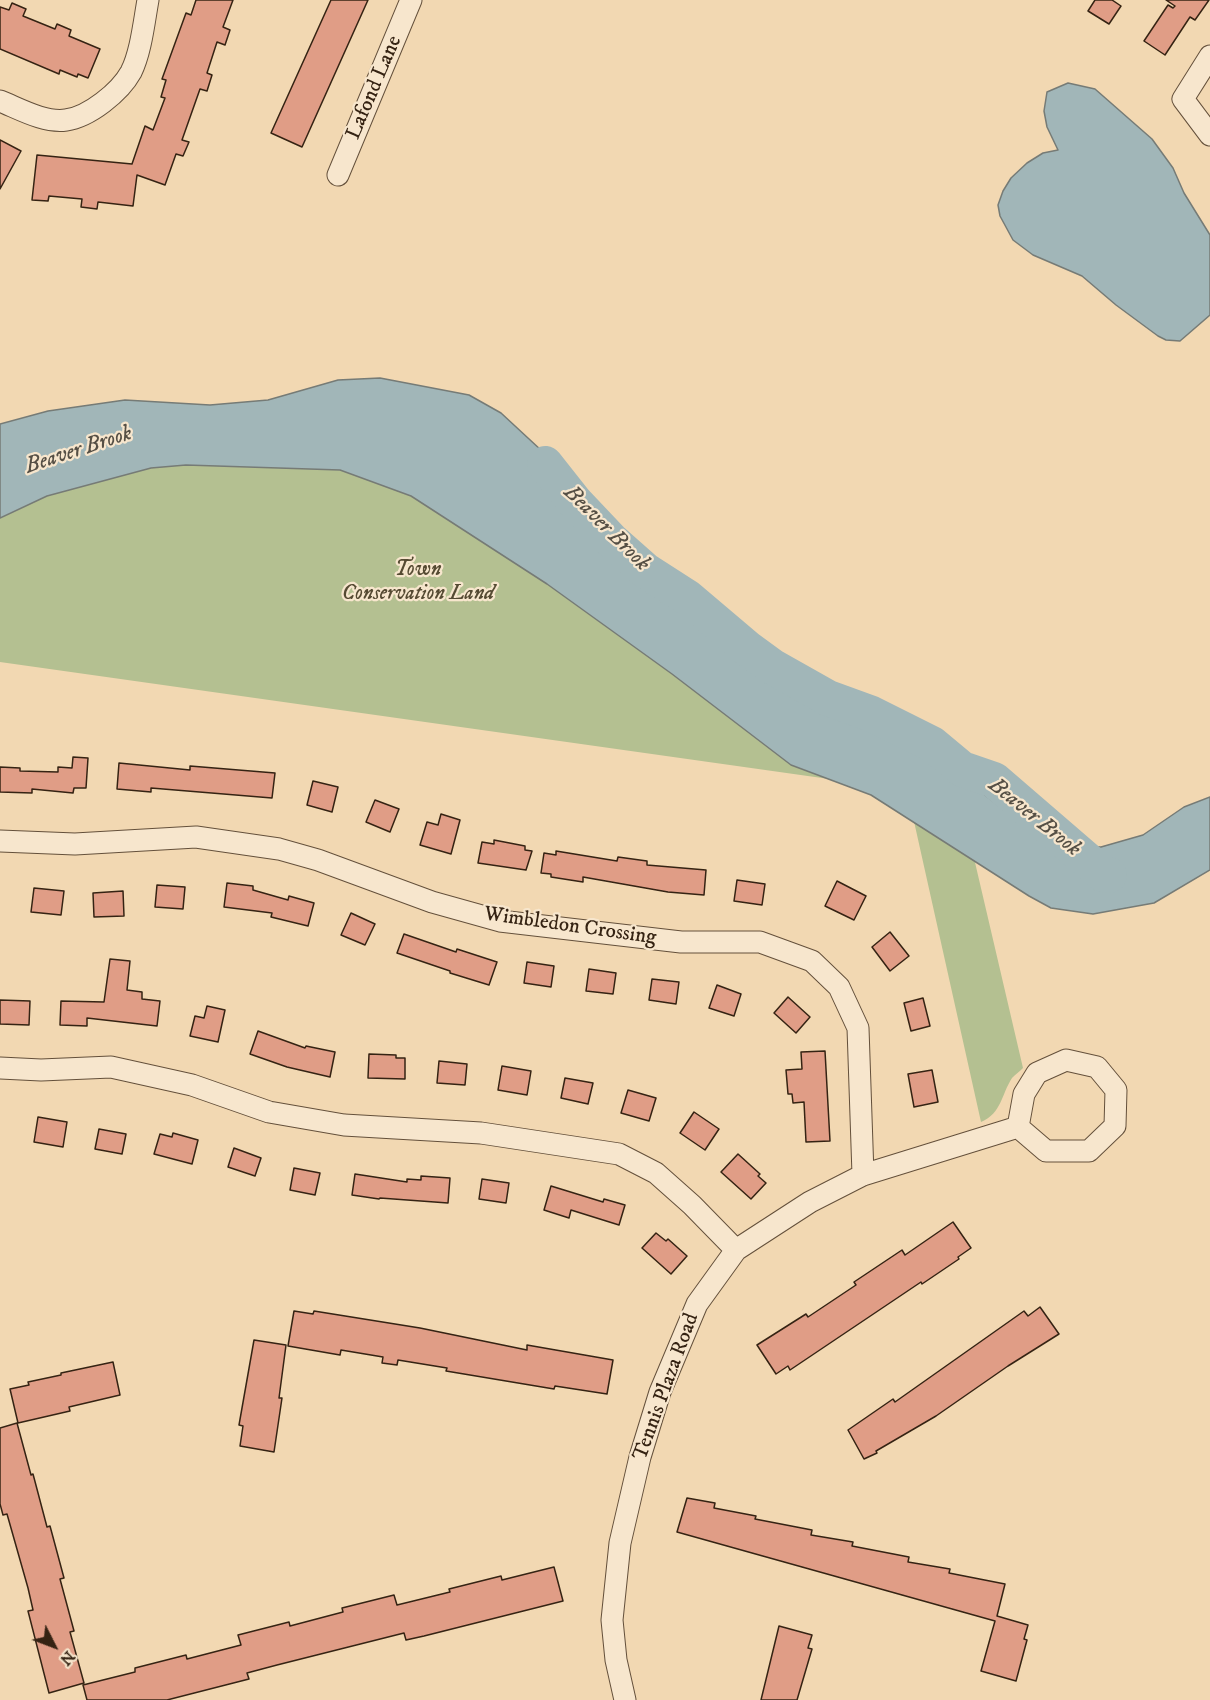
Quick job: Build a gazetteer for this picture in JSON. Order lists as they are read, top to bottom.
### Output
{
  "streets": {
    "street": ["Lafond Lane", "Wimbledon Crossing", "Tennis Plaza Road"]
  },
  "crossings": [
    ["Wimbledon Crossing", "Tennis Plaza Road"]
  ],
  "water": ["Beaver Brook"],
  "parks": ["Town Conservation Land"],
  "north": "bottom right"
}
